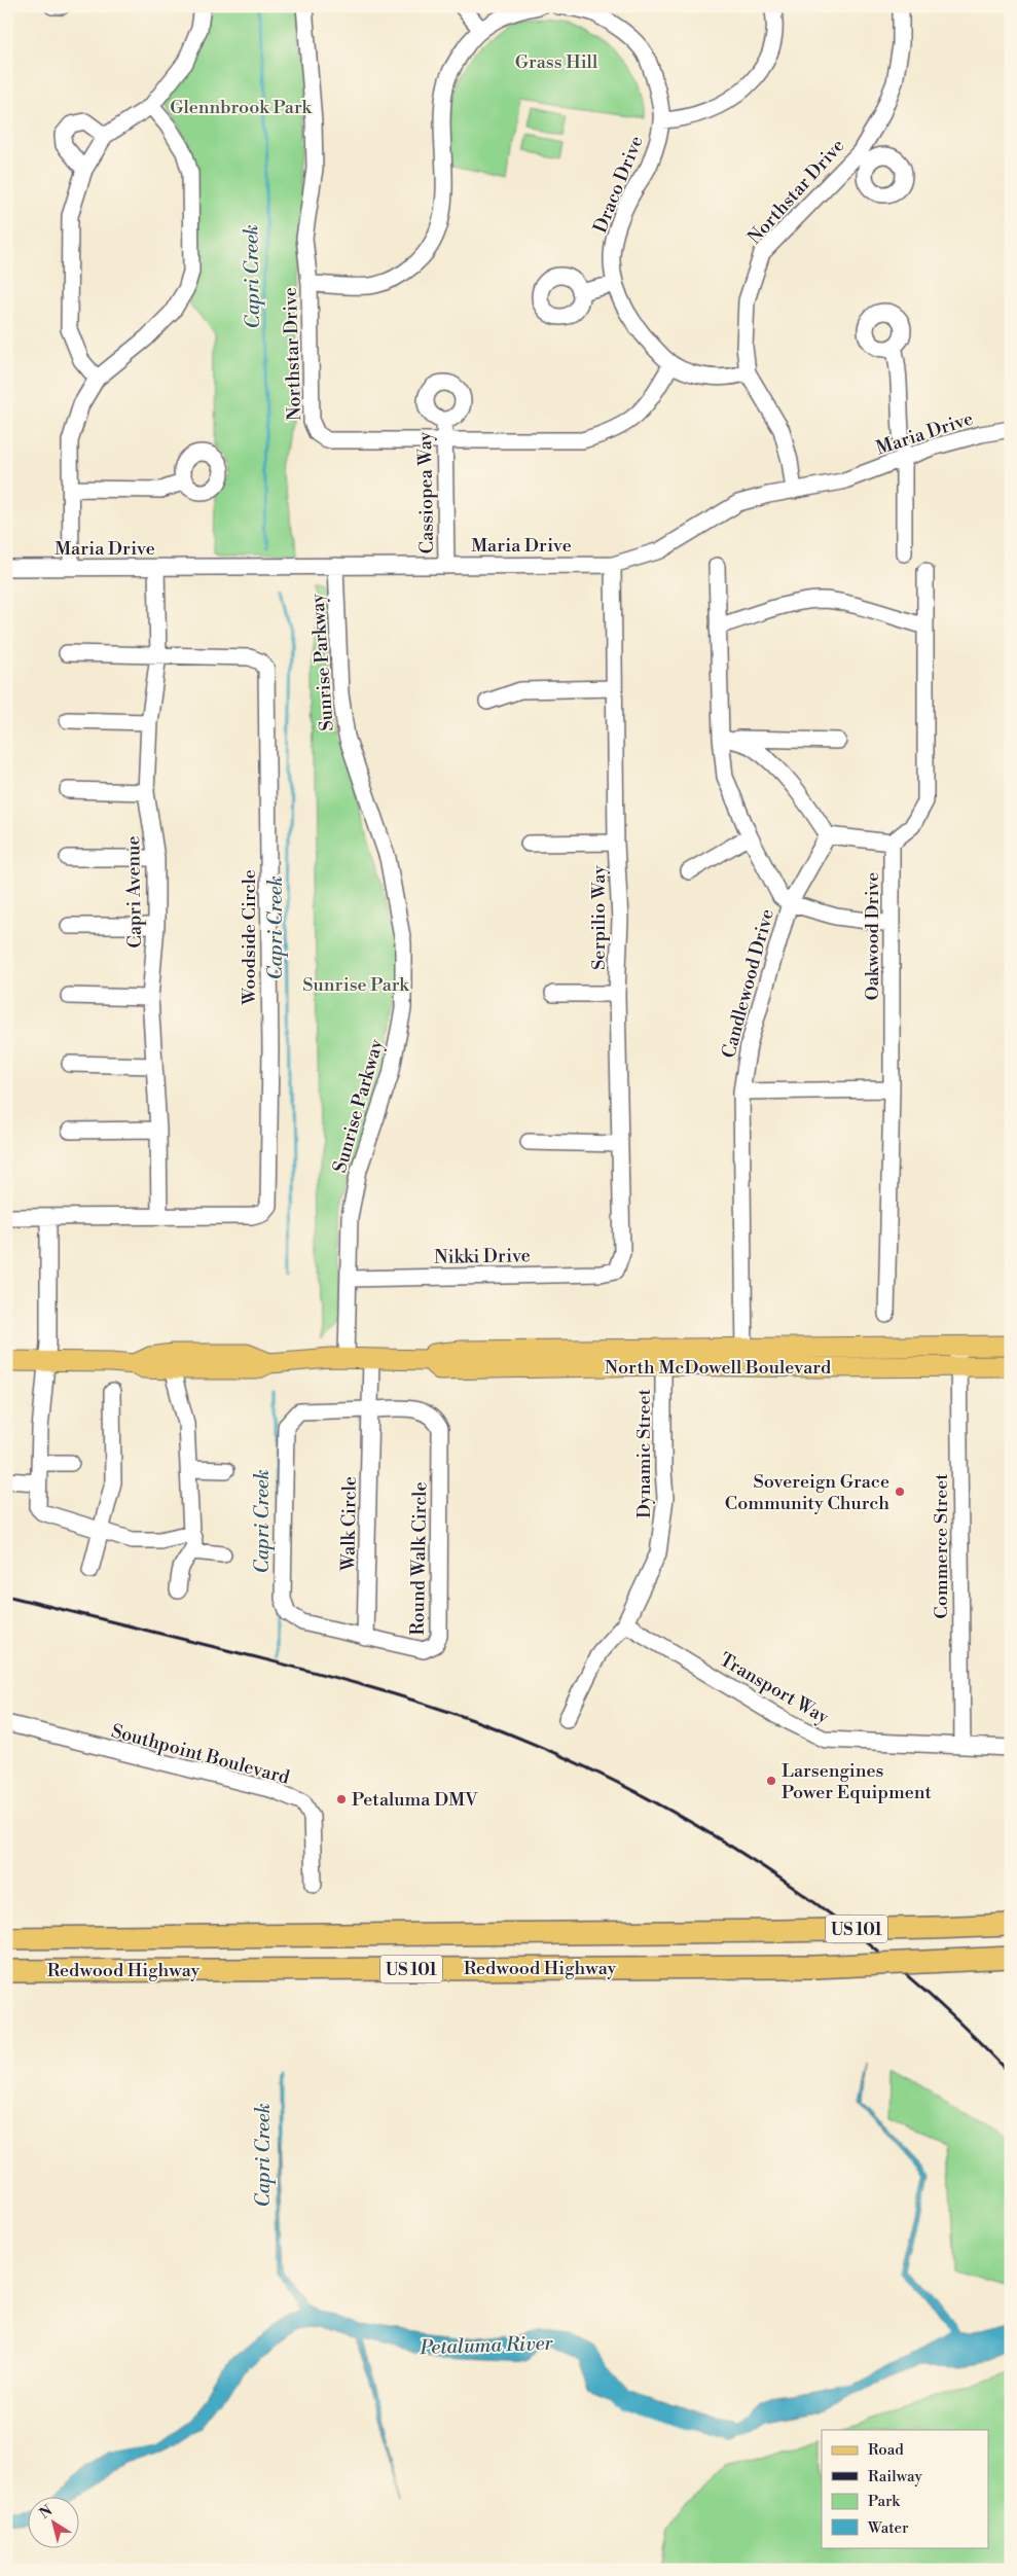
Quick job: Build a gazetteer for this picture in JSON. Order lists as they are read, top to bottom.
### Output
{
  "streets": {
    "highway": ["US 101", "Redwood Highway"],
    "main road": ["North McDowell Boulevard"],
    "street": [
      "Draco Drive",
      "Northstar Drive",
      "Maria Drive",
      "Cassiopea Way",
      "Sunrise Parkway",
      "Capri Avenue",
      "Serpilio Way",
      "Oakwood Drive",
      "Woodside Circle",
      "Candlewood Drive",
      "Nikki Drive",
      "Dynamic Street",
      "Walk Circle",
      "Commerce Street",
      "Round Walk Circle",
      "Transport Way",
      "Southpoint Boulevard"
    ]
  },
  "crossings": [
    ["Draco Drive", "Northstar Drive"],
    ["Northstar Drive", "Maria Drive"],
    ["Northstar Drive", "Cassiopea Way"],
    ["Maria Drive", "Cassiopea Way"],
    ["Maria Drive", "Sunrise Parkway"],
    ["Maria Drive", "Capri Avenue"],
    ["Maria Drive", "Serpilio Way"],
    ["Sunrise Parkway", "Nikki Drive"],
    ["Sunrise Parkway", "North McDowell Boulevard"],
    ["Capri Avenue", "Woodside Circle"],
    ["Serpilio Way", "Nikki Drive"],
    ["Candlewood Drive", "North McDowell Boulevard"],
    ["North McDowell Boulevard", "Dynamic Street"],
    ["North McDowell Boulevard", "Commerce Street"],
    ["Dynamic Street", "Transport Way"],
    ["Walk Circle", "Round Walk Circle"],
    ["Commerce Street", "Transport Way"]
  ],
  "water": ["Capri Creek", "Petaluma River"],
  "parks": ["Grass Hill", "Glennbrook Park", "Sunrise Park"],
  "places": ["Sovereign Grace Community Church", "Larsengines Power Equipment", "Petaluma DMV"],
  "legend": [
    "Road",
    "Railway",
    "Park",
    "Water"
  ],
  "north": "top left"
}
